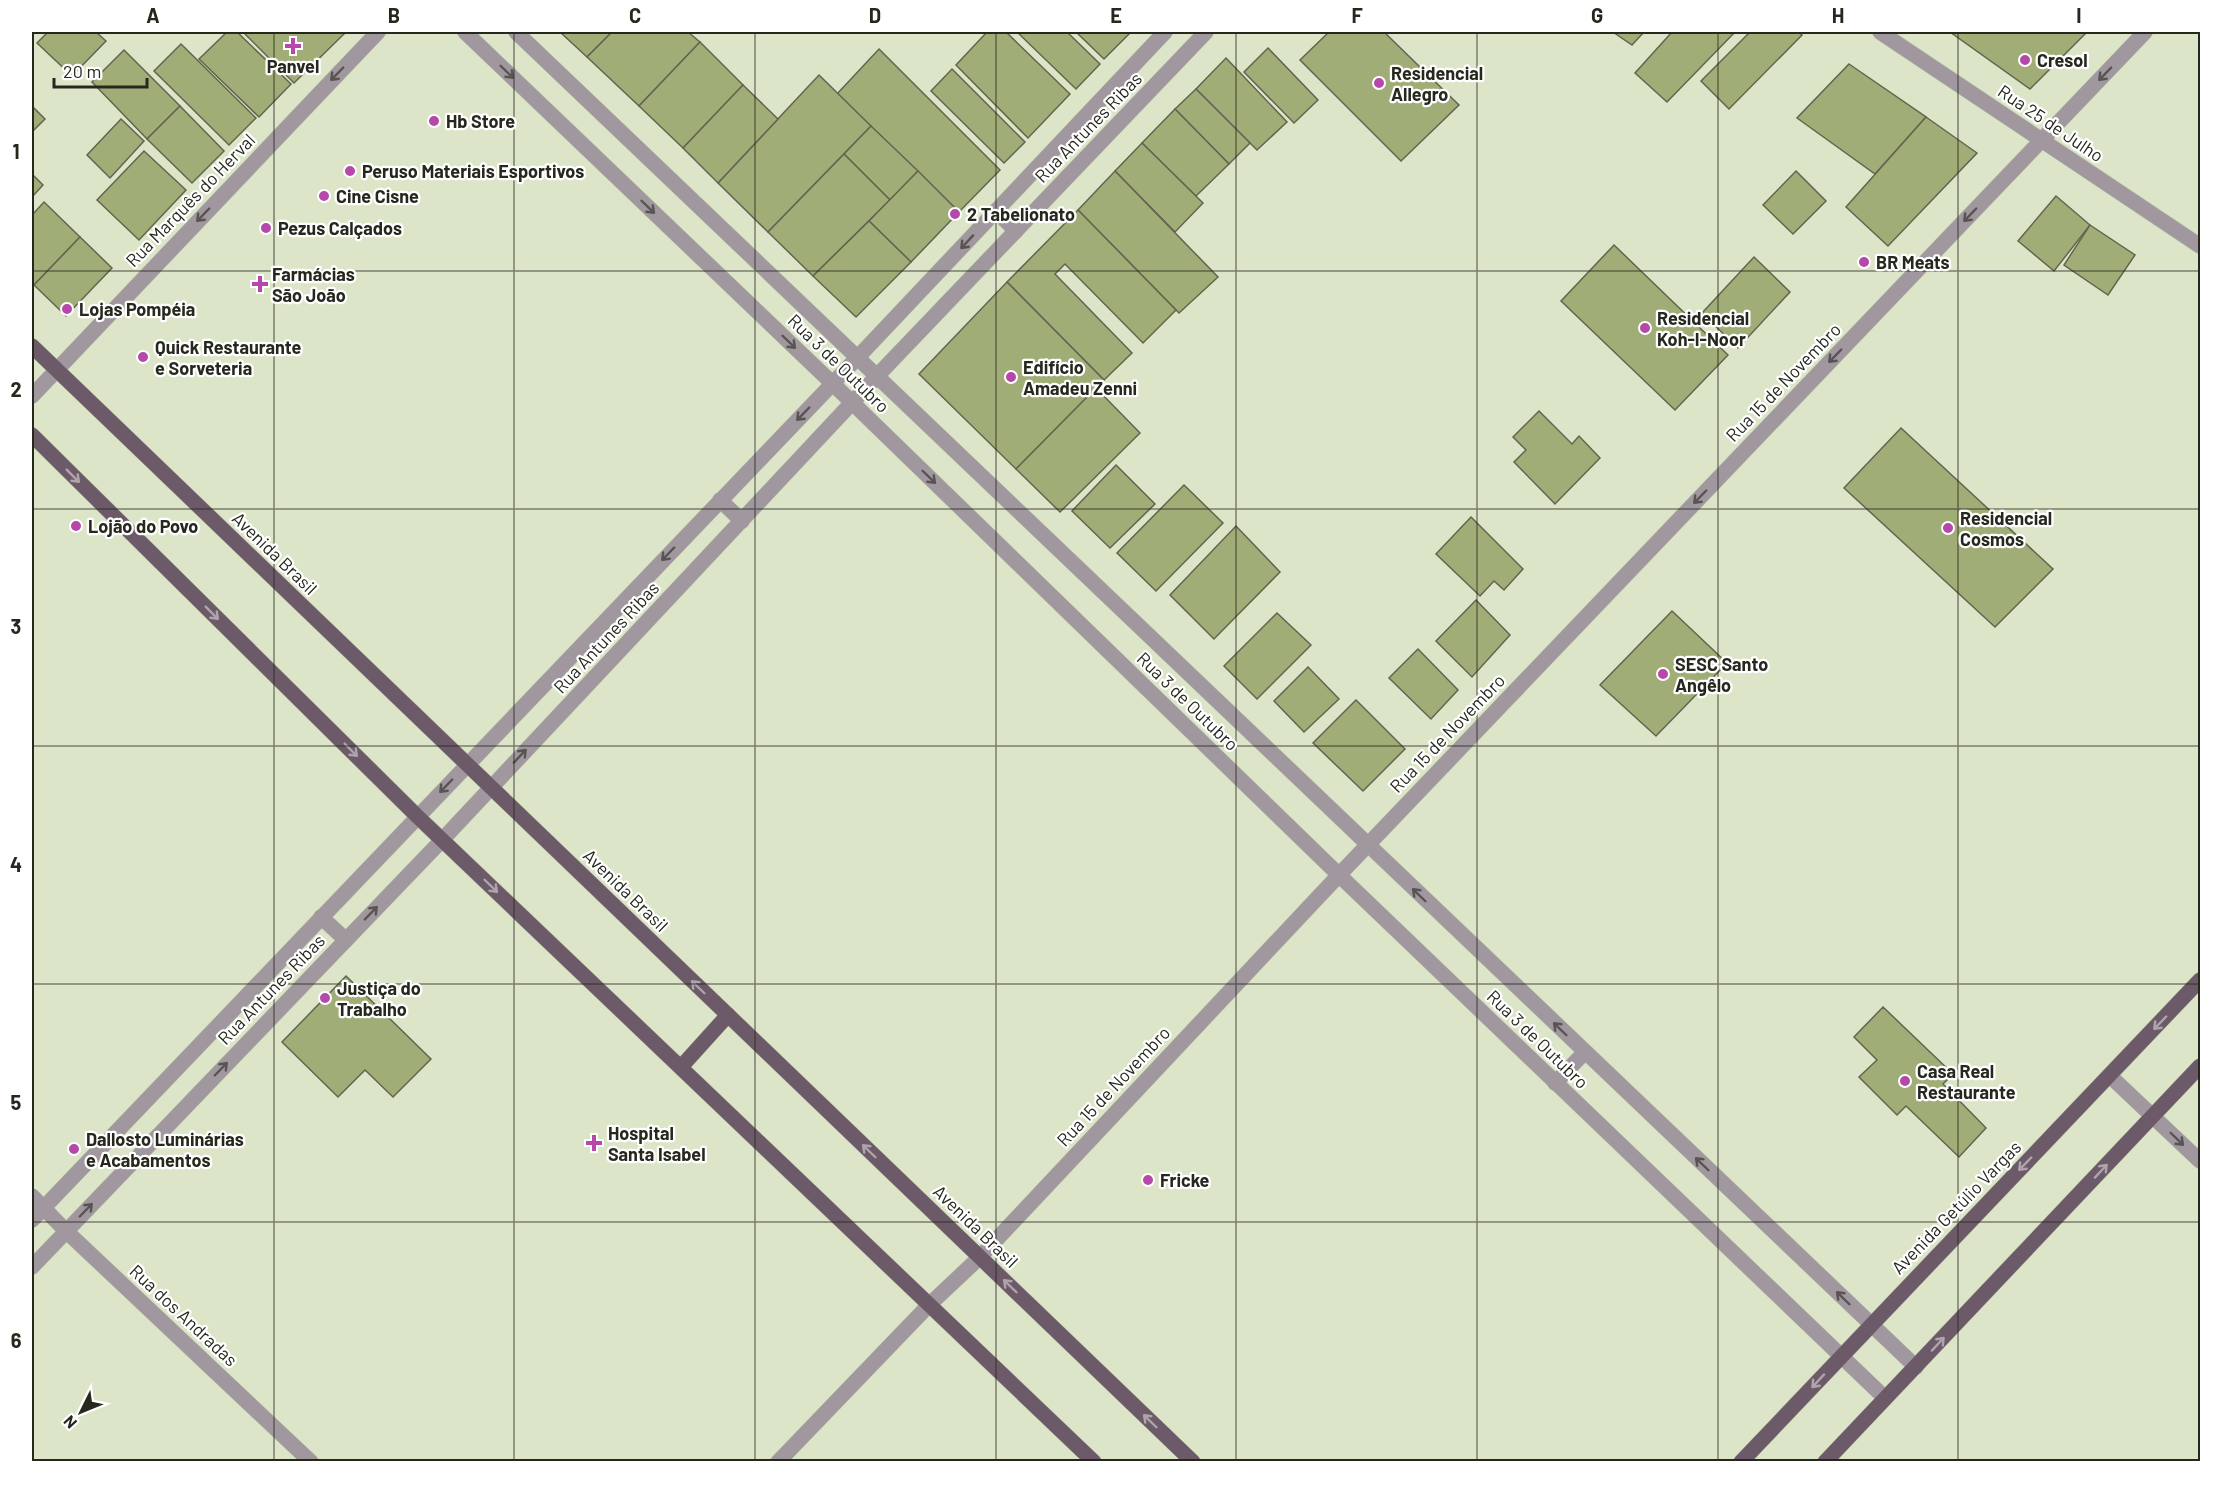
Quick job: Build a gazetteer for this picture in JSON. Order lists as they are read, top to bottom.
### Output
{
  "streets": {
    "main road": ["Avenida Brasil", "Avenida Getúlio Vargas"],
    "street": [
      "Rua 25 de Julho",
      "Rua Antunes Ribas",
      "Rua Marquês do Herval",
      "Rua 3 de Outubro",
      "Rua 15 de Novembro",
      "Rua dos Andradas"
    ]
  },
  "crossings": [
    ["Rua 25 de Julho", "Rua 15 de Novembro"],
    ["Rua Antunes Ribas", "Rua 3 de Outubro"],
    ["Rua Antunes Ribas", "Avenida Brasil"],
    ["Rua Antunes Ribas", "Rua dos Andradas"],
    ["Rua Marquês do Herval", "Avenida Brasil"],
    ["Rua 3 de Outubro", "Rua 15 de Novembro"],
    ["Rua 3 de Outubro", "Avenida Getúlio Vargas"],
    ["Rua 15 de Novembro", "Avenida Brasil"]
  ],
  "one_way": ["Rua Marquês do Herval", "Rua 15 de Novembro"],
  "places": {
    "health": ["Panvel", "Farmácias São João", "Hospital Santa Isabel"],
    "other": [
      "Cresol",
      "Residencial Allegro",
      "Hb Store",
      "Peruso Materiais Esportivos",
      "Cine Cisne",
      "2 Tabelionato",
      "Pezus Calçados",
      "BR Meats",
      "Lojas Pompéia",
      "Residencial Koh-I-Noor",
      "Quick Restaurante e Sorveteria",
      "Edifício Amadeu Zenni",
      "Lojão do Povo",
      "Residencial Cosmos",
      "SESC Santo Angêlo",
      "Justiça do Trabalho",
      "Casa Real Restaurante",
      "Dallosto Luminárias e Acabamentos",
      "Fricke"
    ]
  },
  "scale_bar": "20 m",
  "north": "bottom left",
  "grid": {
    "columns": [
      "A",
      "B",
      "C",
      "D",
      "E",
      "F",
      "G",
      "H",
      "I"
    ],
    "rows": [
      "1",
      "2",
      "3",
      "4",
      "5",
      "6"
    ]
  }
}
